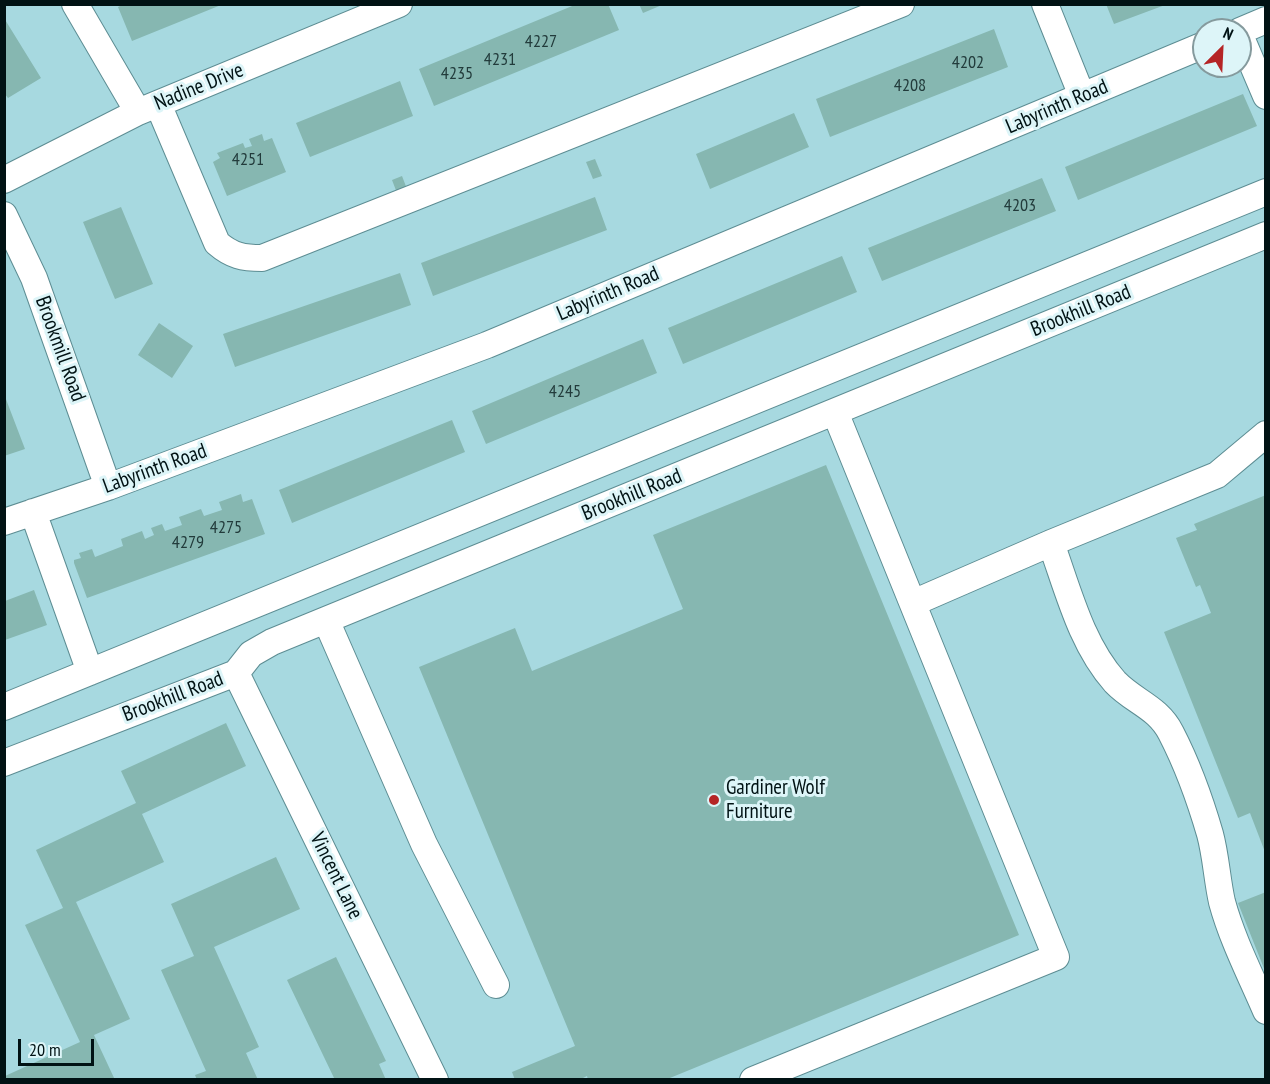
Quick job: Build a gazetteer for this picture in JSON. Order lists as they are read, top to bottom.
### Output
{
  "streets": {
    "street": [
      "Nadine Drive",
      "Labyrinth Road",
      "Brookhill Road",
      "Brookmill Road",
      "Vincent Lane"
    ]
  },
  "crossings": [
    ["Labyrinth Road", "Brookmill Road"],
    ["Brookhill Road", "Vincent Lane"]
  ],
  "places": ["Gardiner Wolf Furniture"],
  "house_numbers": [
    "4227",
    "4231",
    "4202",
    "4235",
    "4208",
    "4251",
    "4203",
    "4245",
    "4275",
    "4279"
  ],
  "scale_bar": "20 m",
  "north": "top right"
}
